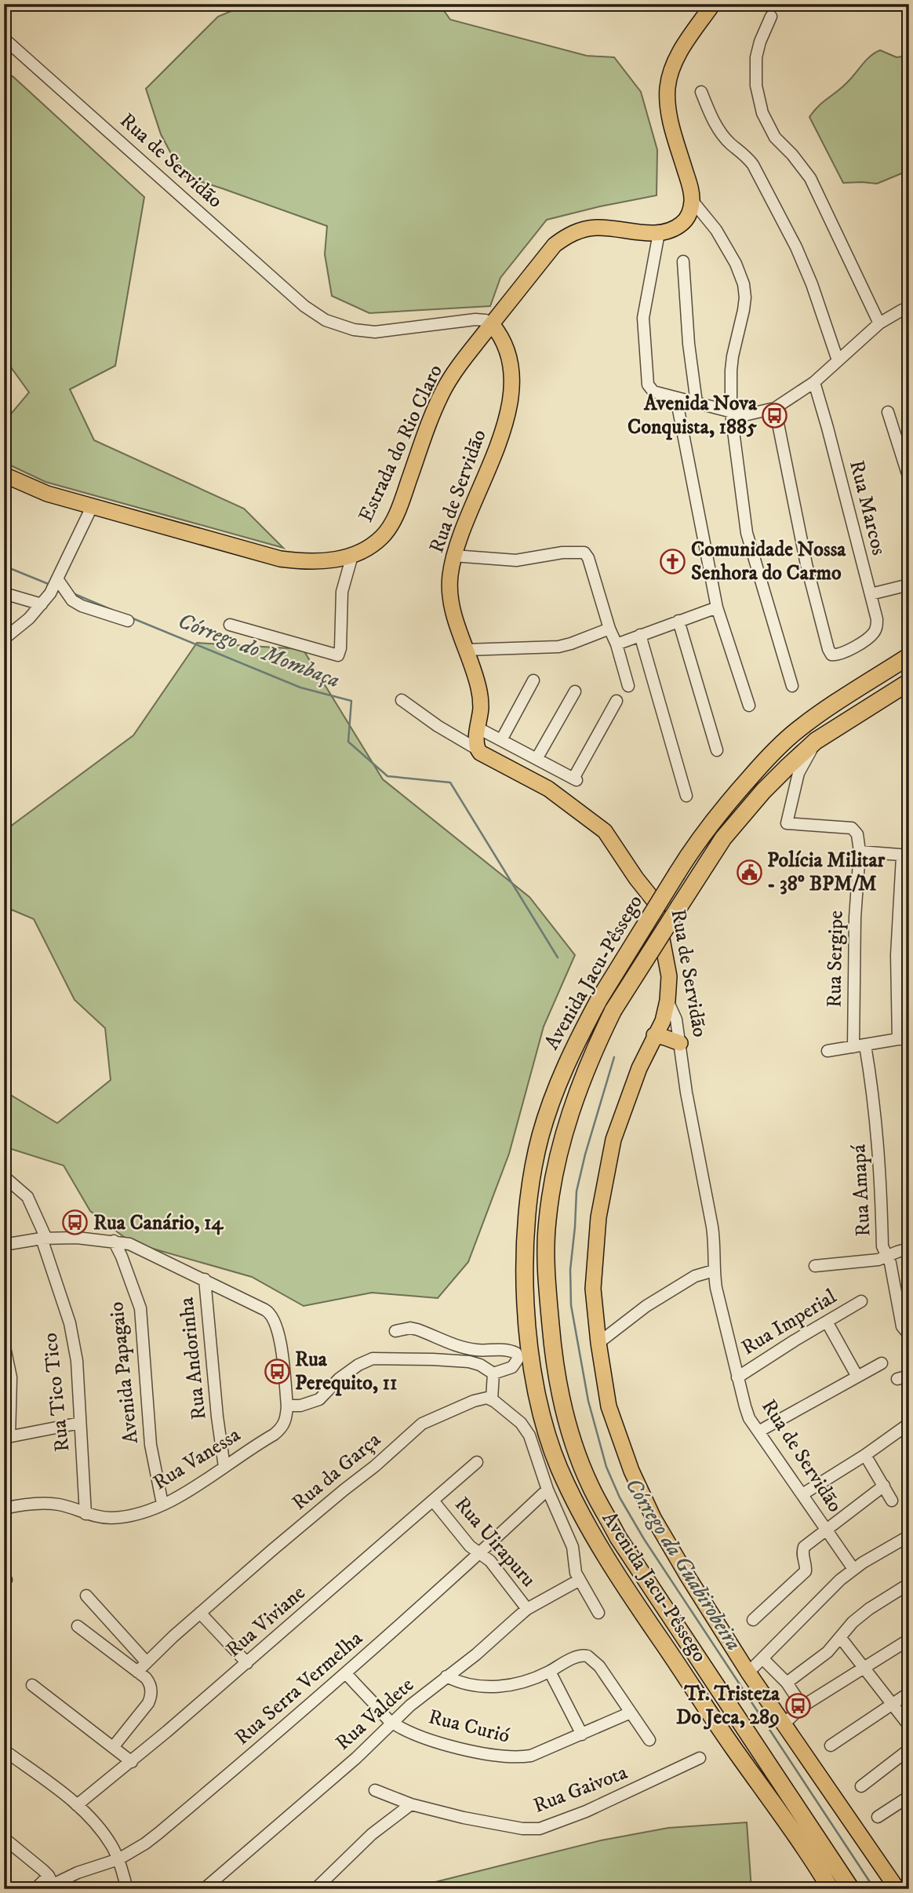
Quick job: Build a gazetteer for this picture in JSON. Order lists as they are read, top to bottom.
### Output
{
  "streets": {
    "highway": ["Avenida Jacu-Pêssego"],
    "main road": ["Rua de Servidão", "Estrada do Rio Claro"],
    "street": [
      "Rua Marcos",
      "Rua Sergipe",
      "Rua Amapá",
      "Rua Imperial",
      "Rua Andorinha",
      "Avenida Papagaio",
      "Rua Tico Tico",
      "Rua Vanessa",
      "Rua da Garça",
      "Rua Uirapuru",
      "Rua Viviane",
      "Rua Serra Vermelha",
      "Rua Valdete",
      "Rua Curió",
      "Rua Gaivota"
    ]
  },
  "crossings": [
    ["Rua de Servidão", "Estrada do Rio Claro"],
    ["Rua de Servidão", "Rua Imperial"],
    ["Rua Andorinha", "Rua Vanessa"],
    ["Avenida Papagaio", "Rua Vanessa"],
    ["Rua Tico Tico", "Rua Vanessa"],
    ["Rua Uirapuru", "Rua Viviane"],
    ["Rua Uirapuru", "Rua Serra Vermelha"],
    ["Rua Uirapuru", "Rua Valdete"],
    ["Rua Serra Vermelha", "Rua Curió"],
    ["Rua Valdete", "Rua Curió"]
  ],
  "water": ["Córrego do Mombaça", "Córrego da Guabirobeira"],
  "places": {
    "bus stop": [
      "Avenida Nova Conquista, 1885",
      "Rua Canário, 14",
      "Rua Perequito, 11",
      "Tr. Tristeza Do Jeca, 289"
    ],
    "church": ["Comunidade Nossa Senhora do Carmo"],
    "public building": ["Polícia Militar - 38º BPM/M"]
  }
}
